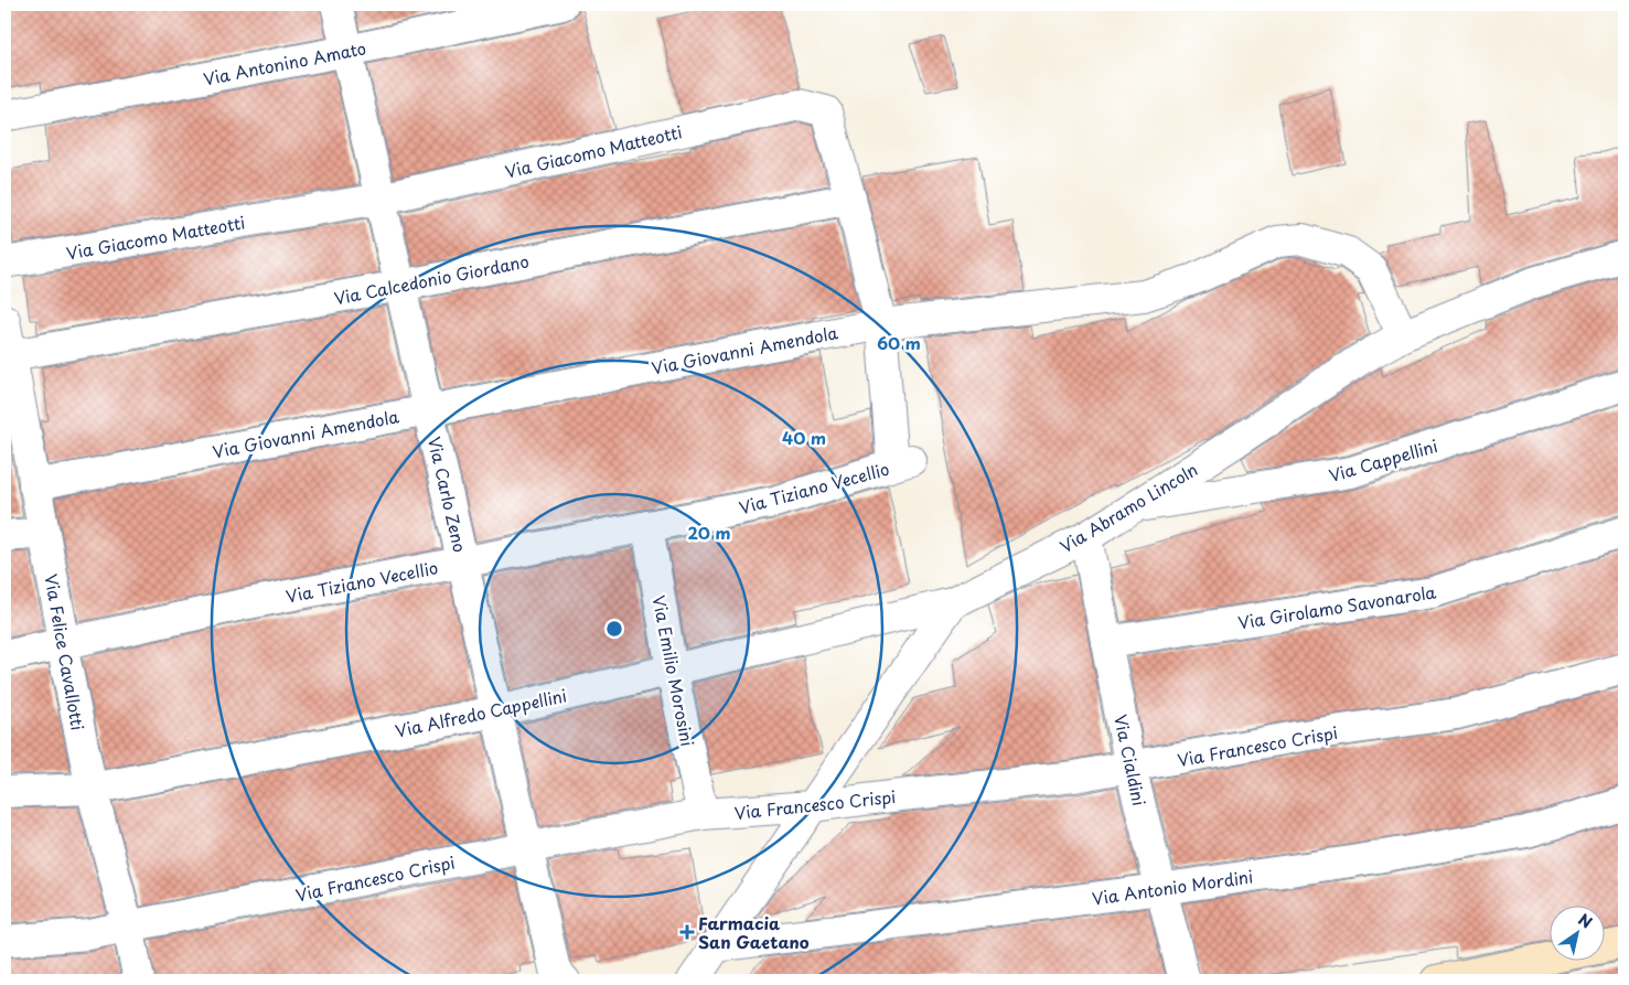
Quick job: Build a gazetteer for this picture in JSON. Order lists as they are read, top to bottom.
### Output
{
  "streets": {
    "street": [
      "Via Antonino Amato",
      "Via Giacomo Matteotti",
      "Via Calcedonio Giordano",
      "Via Giovanni Amendola",
      "Via Cappellini",
      "Via Tiziano Vecellio",
      "Via Carlo Zeno",
      "Via Abramo Lincoln",
      "Via Girolamo Savonarola",
      "Via Felice Cavallotti",
      "Via Emilio Morosini",
      "Via Alfredo Cappellini",
      "Via Francesco Crispi",
      "Via Cialdini",
      "Via Antonio Mordini"
    ]
  },
  "crossings": [
    ["Via Antonino Amato", "Via Carlo Zeno"],
    ["Via Giacomo Matteotti", "Via Calcedonio Giordano"],
    ["Via Giacomo Matteotti", "Via Giovanni Amendola"],
    ["Via Giacomo Matteotti", "Via Tiziano Vecellio"],
    ["Via Giacomo Matteotti", "Via Carlo Zeno"],
    ["Via Calcedonio Giordano", "Via Carlo Zeno"],
    ["Via Calcedonio Giordano", "Via Felice Cavallotti"],
    ["Via Giovanni Amendola", "Via Carlo Zeno"],
    ["Via Giovanni Amendola", "Via Abramo Lincoln"],
    ["Via Giovanni Amendola", "Via Felice Cavallotti"],
    ["Via Cappellini", "Via Abramo Lincoln"],
    ["Via Tiziano Vecellio", "Via Carlo Zeno"],
    ["Via Tiziano Vecellio", "Via Felice Cavallotti"],
    ["Via Tiziano Vecellio", "Via Emilio Morosini"],
    ["Via Carlo Zeno", "Via Alfredo Cappellini"],
    ["Via Carlo Zeno", "Via Francesco Crispi"],
    ["Via Abramo Lincoln", "Via Alfredo Cappellini"],
    ["Via Abramo Lincoln", "Via Francesco Crispi"],
    ["Via Abramo Lincoln", "Via Cialdini"],
    ["Via Abramo Lincoln", "Via Antonio Mordini"],
    ["Via Girolamo Savonarola", "Via Cialdini"],
    ["Via Felice Cavallotti", "Via Alfredo Cappellini"],
    ["Via Felice Cavallotti", "Via Francesco Crispi"],
    ["Via Emilio Morosini", "Via Alfredo Cappellini"],
    ["Via Emilio Morosini", "Via Francesco Crispi"],
    ["Via Francesco Crispi", "Via Cialdini"],
    ["Via Cialdini", "Via Antonio Mordini"]
  ],
  "places": {
    "health": ["Farmacia San Gaetano"]
  },
  "north": "top right",
  "rings": ["60 m", "40 m", "20 m"]
}
